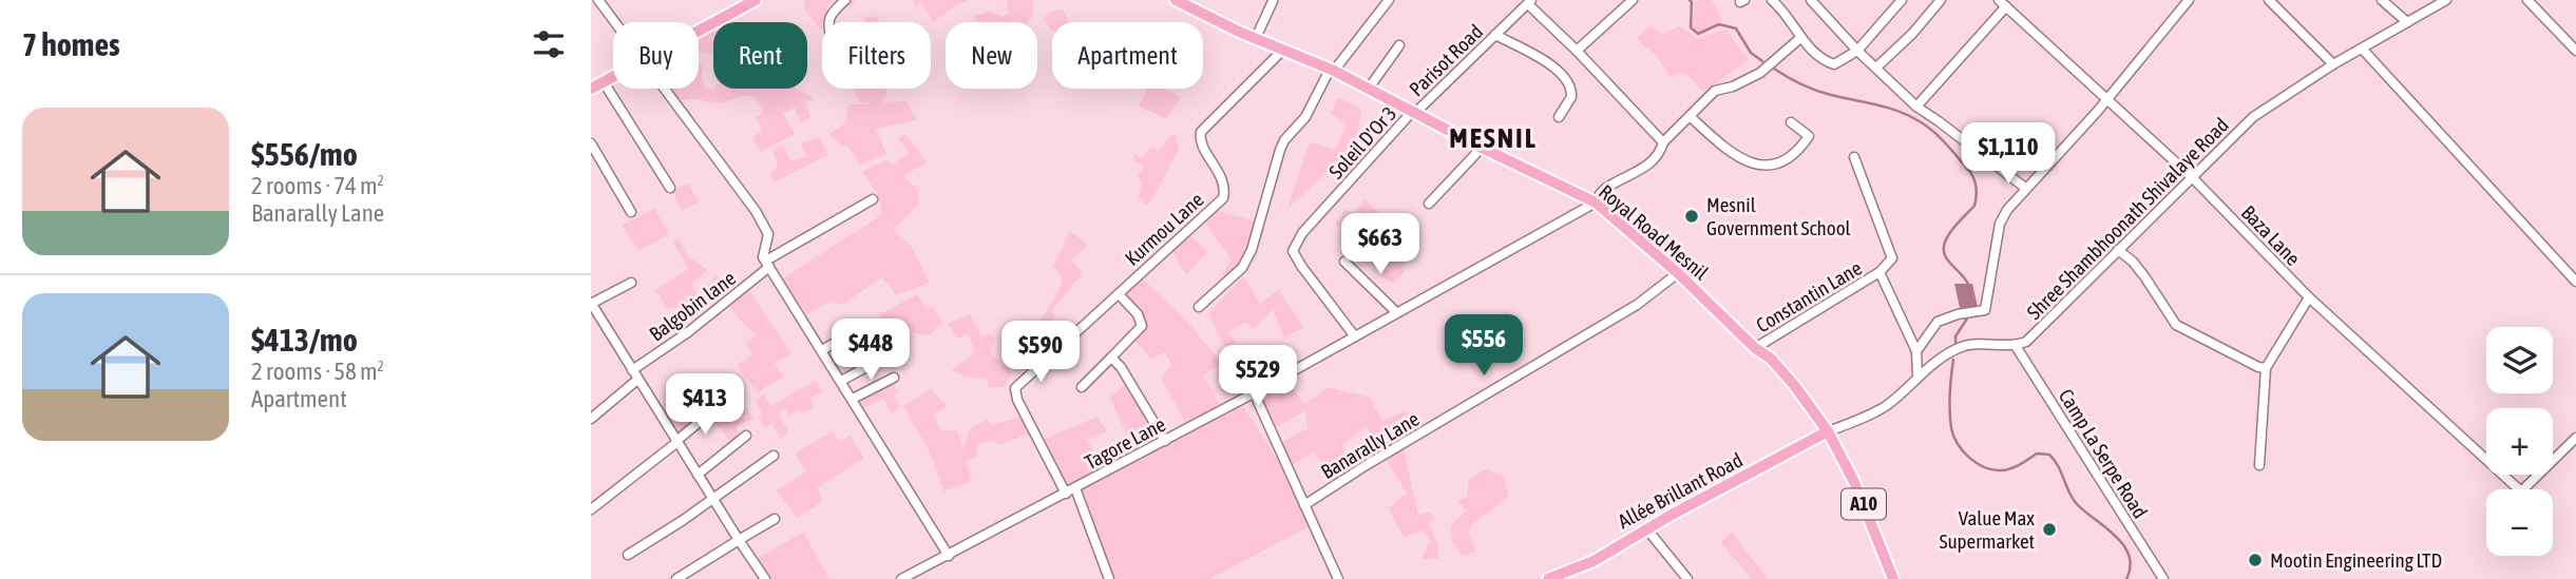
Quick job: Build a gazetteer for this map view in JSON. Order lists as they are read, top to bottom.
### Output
{
  "streets": {
    "main road": ["Royal Road Mesnil", "Allée Brillant Road", "A10"],
    "street": [
      "Parisot Road",
      "Soleil D'Or 3",
      "Shree Shambhoonath Shivalaye Road",
      "Kurmou Lane",
      "Baza Lane",
      "Constantin Lane",
      "Balgobin lane",
      "Tagore Lane",
      "Banarally Lane",
      "Camp La Serpe Road"
    ]
  },
  "crossings": [
    ["Parisot Road", "Soleil D'Or 3"],
    ["Parisot Road", "Royal Road Mesnil"],
    ["Soleil D'Or 3", "Royal Road Mesnil"],
    ["Soleil D'Or 3", "Tagore Lane"],
    ["Shree Shambhoonath Shivalaye Road", "Baza Lane"],
    ["Shree Shambhoonath Shivalaye Road", "Camp La Serpe Road"],
    ["Kurmou Lane", "Royal Road Mesnil"],
    ["Kurmou Lane", "Tagore Lane"],
    ["Royal Road Mesnil", "Constantin Lane"],
    ["Royal Road Mesnil", "Tagore Lane"],
    ["Royal Road Mesnil", "Banarally Lane"],
    ["Royal Road Mesnil", "Allée Brillant Road"],
    ["Royal Road Mesnil", "A10"],
    ["Allée Brillant Road", "A10"]
  ],
  "districts": ["MESNIL"],
  "places": ["Mesnil Government School", "Value Max Supermarket", "Mootin Engineering LTD"],
  "page": {
    "heading": "7 homes",
    "chip": [
      "Buy",
      "Rent",
      "Filters",
      "New",
      "Apartment"
    ],
    "list": [
      {
        "name": "$556/mo",
        "note": "2 rooms · 74 m² · Banarally Lane"
      },
      {
        "name": "$413/mo",
        "note": "2 rooms · 58 m² · Apartment"
      }
    ],
    "price": [
      "$1,110",
      "$663",
      "$556",
      "$448",
      "$590",
      "$529",
      "$413"
    ],
    "map_buttons": ["+", "−"]
  }
}
